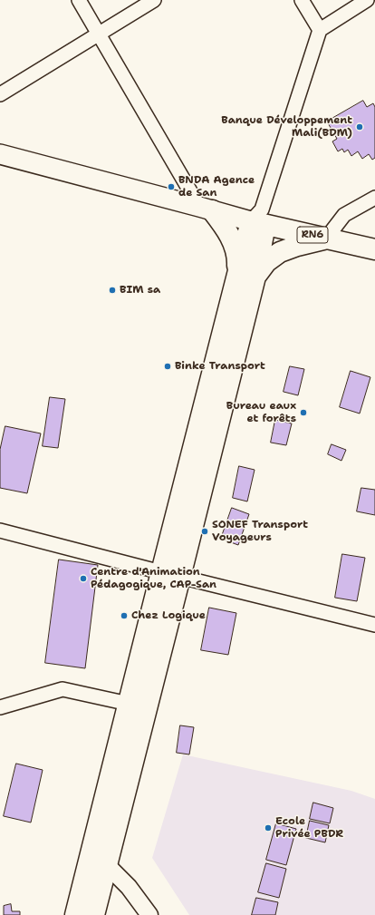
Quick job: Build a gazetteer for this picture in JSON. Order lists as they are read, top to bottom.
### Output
{
  "streets": {
    "main road": ["RN6"]
  },
  "places": [
    "Banque Développement Mali(BDM)",
    "BNDA Agence de San",
    "BIM sa",
    "Binke Transport",
    "Bureau eaux et forêts",
    "SONEF Transport Voyageurs",
    "Centre d'Animation Pédagogique, CAP-San",
    "Chez Logique",
    "Ecole Privée PBDR"
  ]
}
